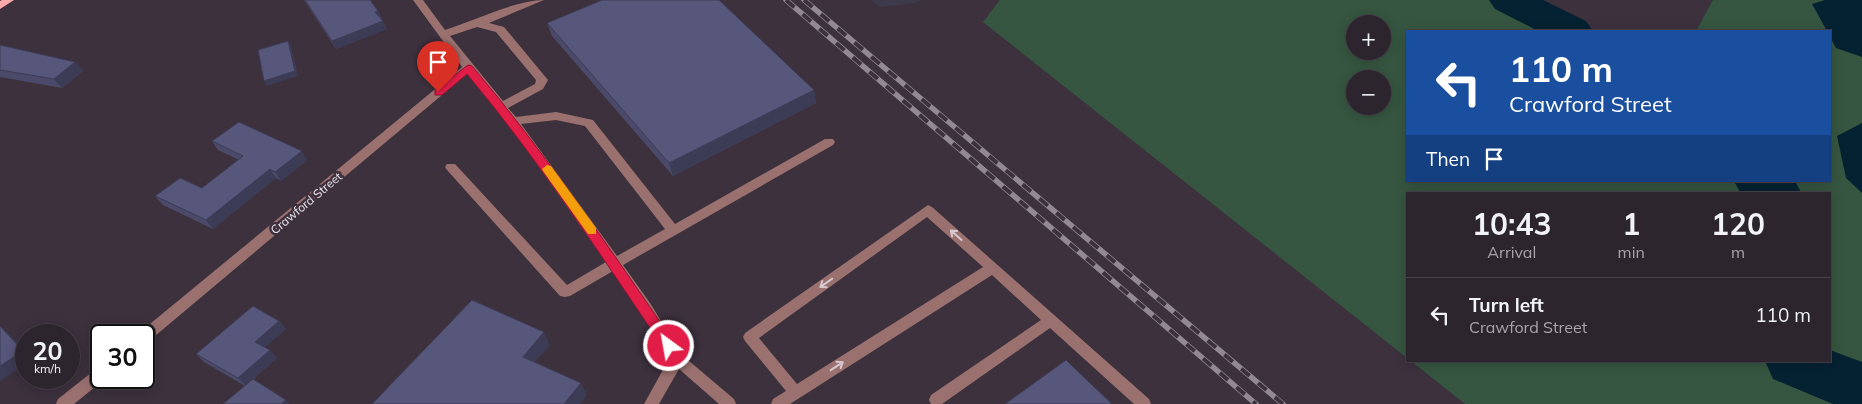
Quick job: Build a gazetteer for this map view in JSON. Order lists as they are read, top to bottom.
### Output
{
  "streets": {
    "street": ["Crawford Street"]
  },
  "page": {
    "map_buttons": ["+", "−"],
    "turn": ["110 m", "Crawford Street"],
    "then": "Then",
    "eta": [
      "10:43",
      "Arrival",
      "1",
      "min",
      "120",
      "m"
    ],
    "list": [
      {
        "name": "Turn left",
        "note": "Crawford Street",
        "value": "110 m"
      }
    ],
    "speed": "20 km/h",
    "limit": "30"
  }
}
